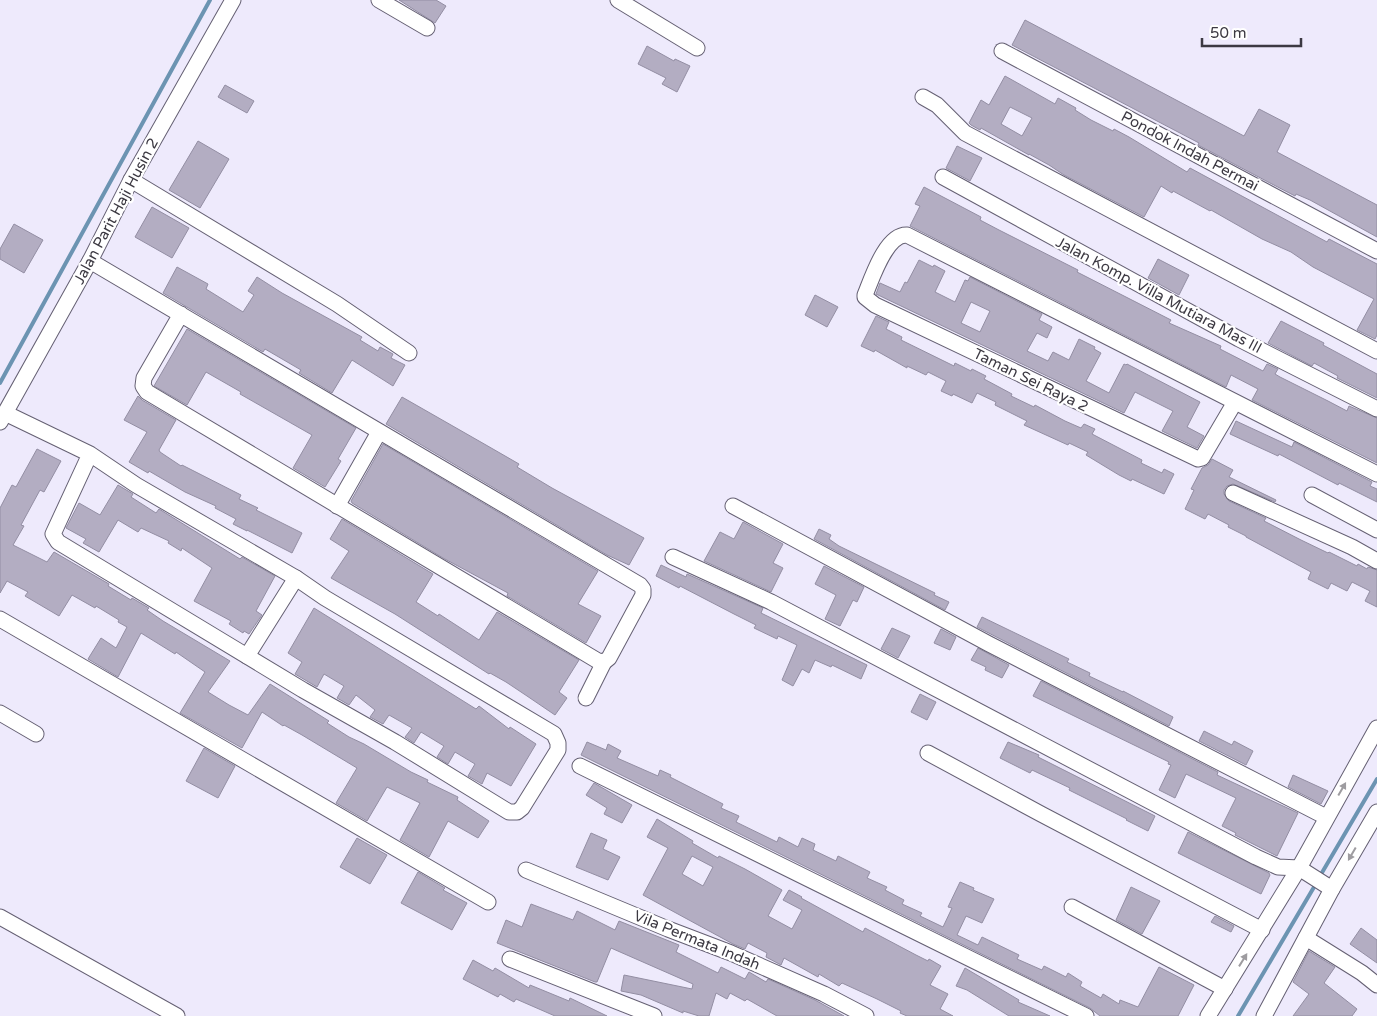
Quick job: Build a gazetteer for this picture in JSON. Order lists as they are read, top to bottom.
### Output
{
  "streets": {
    "street": [
      "Pondok Indah Permai",
      "Jalan Parit Haji Husin 2",
      "Jalan Komp. Villa Mutiara Mas III",
      "Taman Sei Raya 2",
      "Vila Permata Indah"
    ]
  },
  "scale_bar": "50 m"
}
